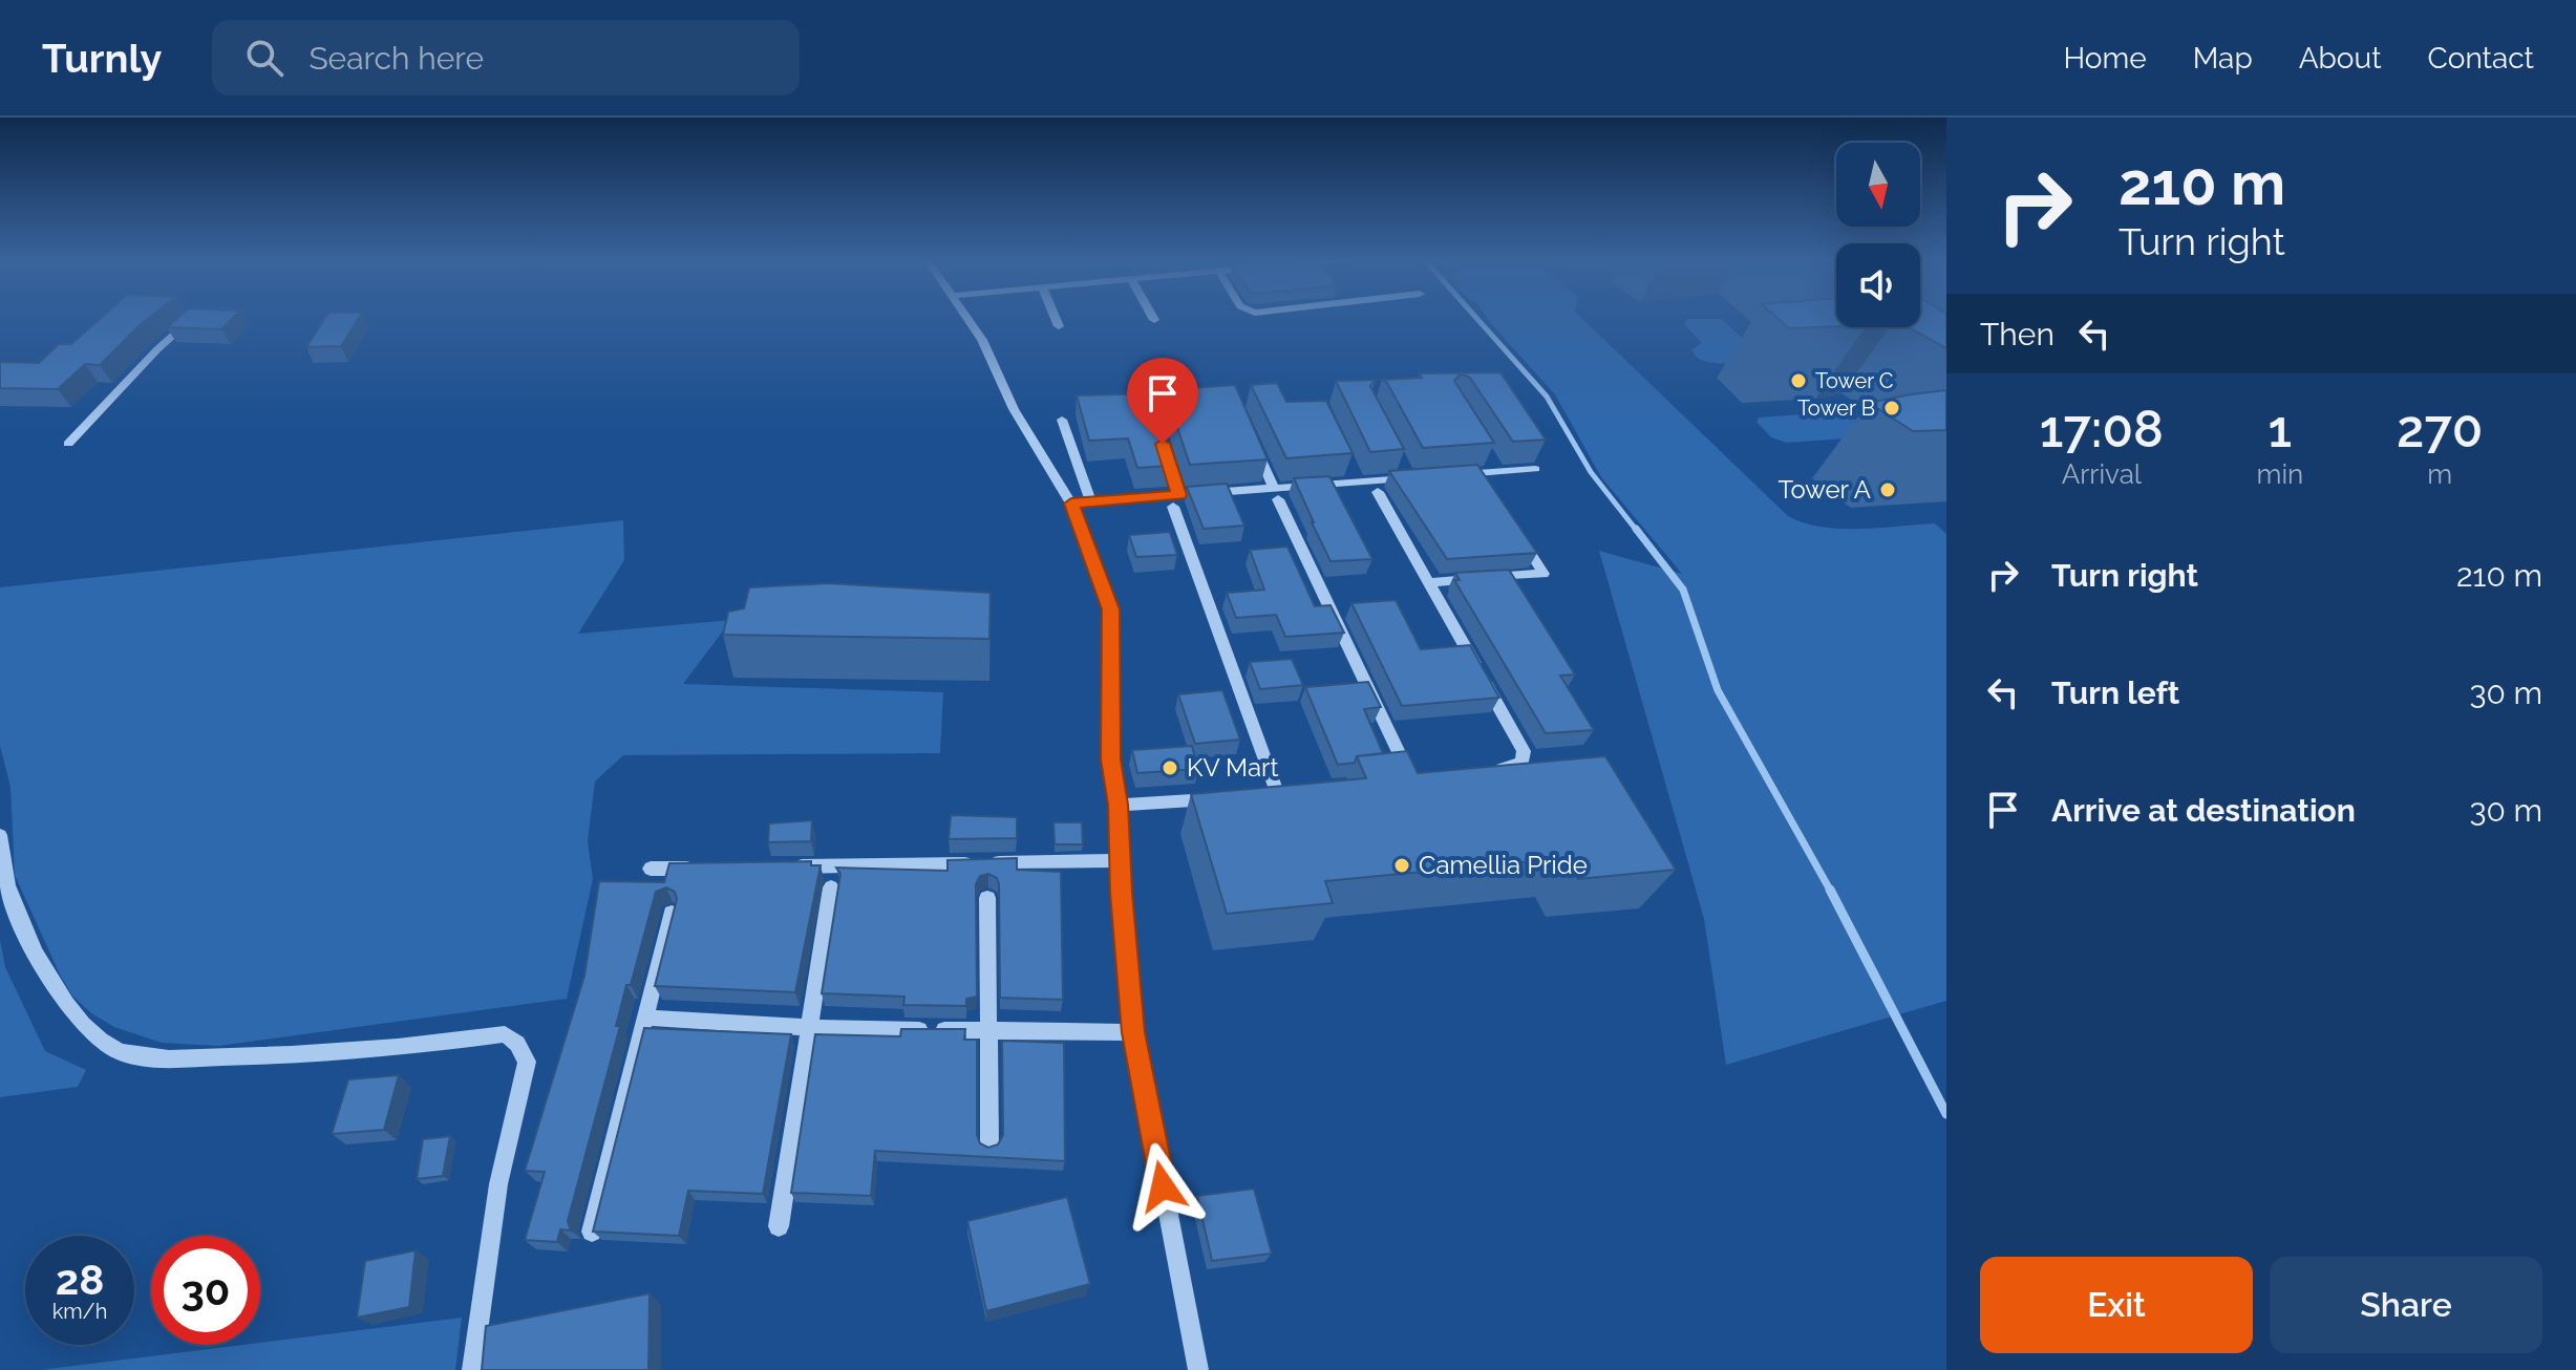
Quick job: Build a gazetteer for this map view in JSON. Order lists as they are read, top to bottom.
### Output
{
  "places": [
    "Tower C",
    "Tower B",
    "Tower A",
    "KV Mart",
    "Camellia Pride"
  ],
  "north": "bottom",
  "page": {
    "header": "Turnly",
    "search": "Search here",
    "nav": [
      "Home",
      "Map",
      "About",
      "Contact"
    ],
    "turn": ["210 m", "Turn right"],
    "then": "Then",
    "eta": [
      "17:08",
      "Arrival",
      "1",
      "min",
      "270",
      "m"
    ],
    "list": [
      {
        "name": "Turn right",
        "value": "210 m"
      },
      {
        "name": "Turn left",
        "value": "30 m"
      },
      {
        "name": "Arrive at destination",
        "value": "30 m"
      }
    ],
    "speed": "28 km/h",
    "limit": "30",
    "buttons": ["Exit", "Share"]
  }
}
